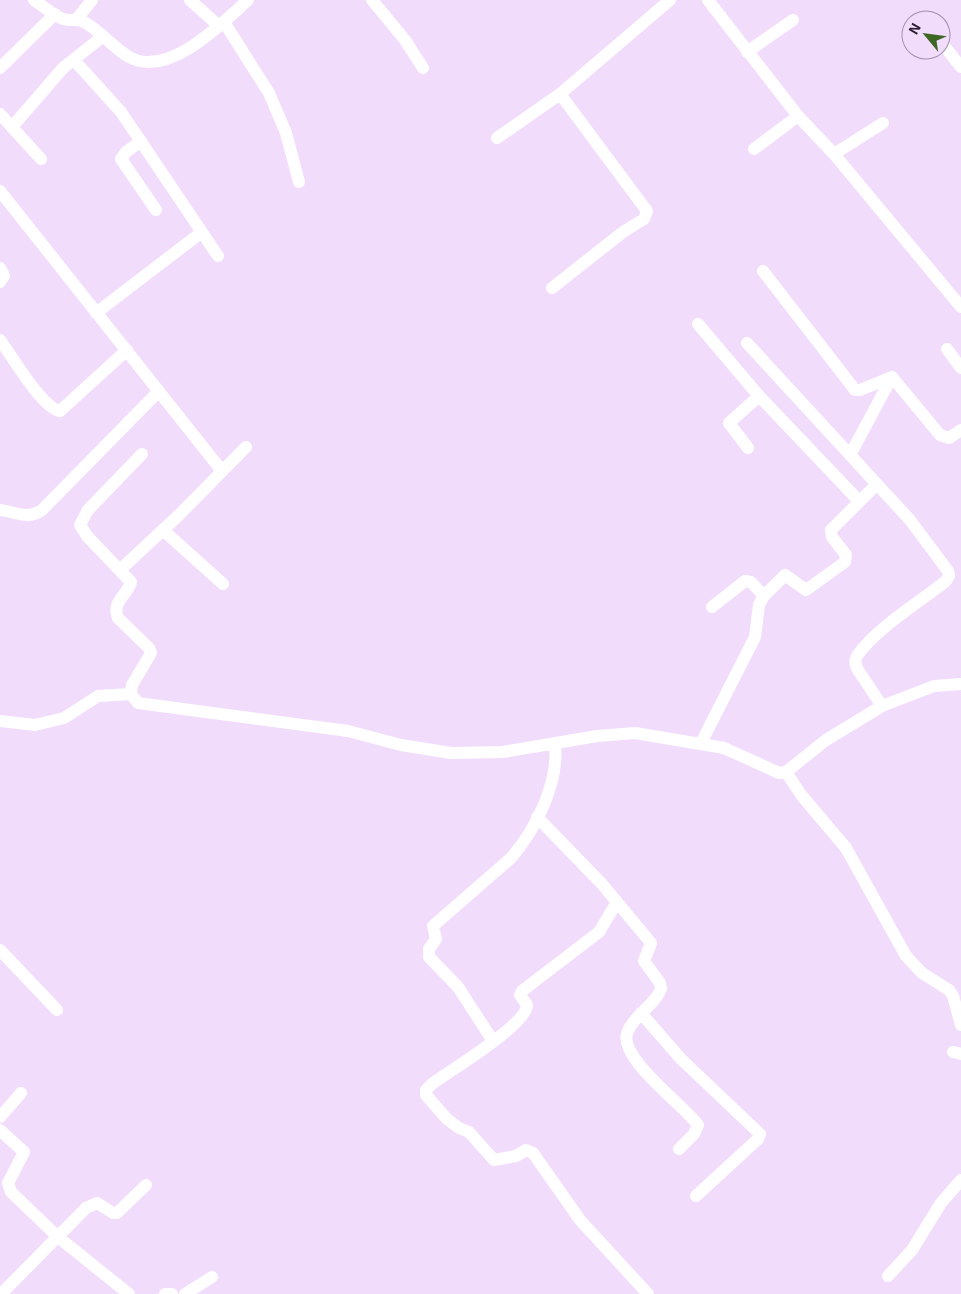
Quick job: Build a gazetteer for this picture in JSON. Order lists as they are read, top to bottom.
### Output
{
  "north": "top left"
}
